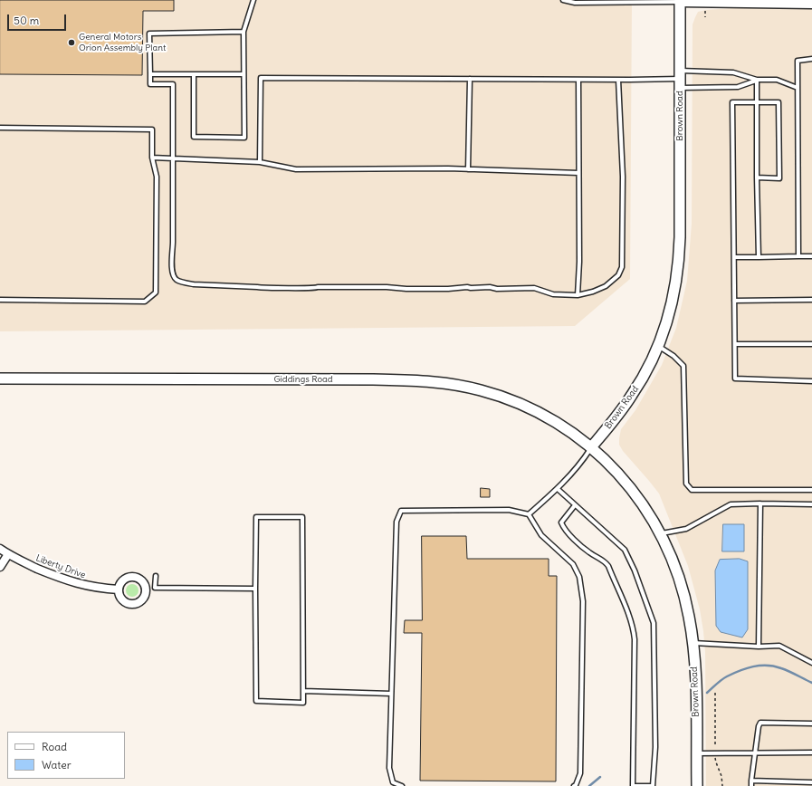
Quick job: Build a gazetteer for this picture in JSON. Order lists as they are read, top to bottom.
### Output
{
  "streets": {
    "main road": ["Brown Road", "Giddings Road"],
    "street": ["Liberty Drive"]
  },
  "crossings": [
    ["Brown Road", "Giddings Road"]
  ],
  "places": ["General Motors Orion Assembly Plant"],
  "legend": ["Road", "Water"],
  "scale_bar": "50 m"
}
